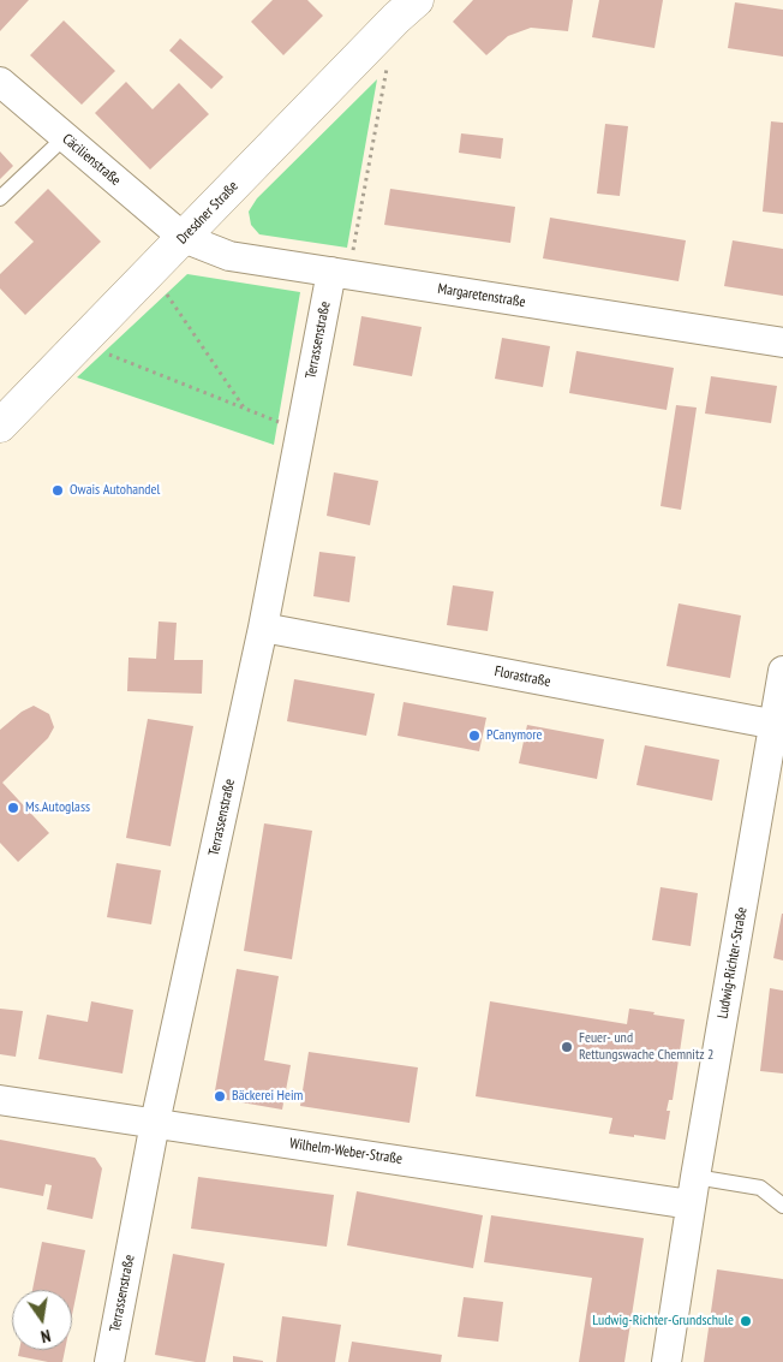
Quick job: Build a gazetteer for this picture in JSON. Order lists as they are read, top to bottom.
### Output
{
  "streets": {
    "main road": ["Dresdner Straße"],
    "street": [
      "Cäcilienstraße",
      "Margaretenstraße",
      "Terrassenstraße",
      "Florastraße",
      "Ludwig-Richter-Straße",
      "Wilhelm-Weber-Straße"
    ]
  },
  "crossings": [
    ["Cäcilienstraße", "Dresdner Straße"],
    ["Cäcilienstraße", "Margaretenstraße"],
    ["Dresdner Straße", "Margaretenstraße"],
    ["Margaretenstraße", "Terrassenstraße"],
    ["Terrassenstraße", "Florastraße"],
    ["Terrassenstraße", "Wilhelm-Weber-Straße"],
    ["Florastraße", "Ludwig-Richter-Straße"],
    ["Ludwig-Richter-Straße", "Wilhelm-Weber-Straße"]
  ],
  "places": [
    "Owais Autohandel",
    "PCanymore",
    "Ms.Autoglass",
    "Feuer- und Rettungswache Chemnitz 2",
    "Bäckerei Heim",
    "Ludwig-Richter-Grundschule"
  ],
  "north": "bottom"
}
